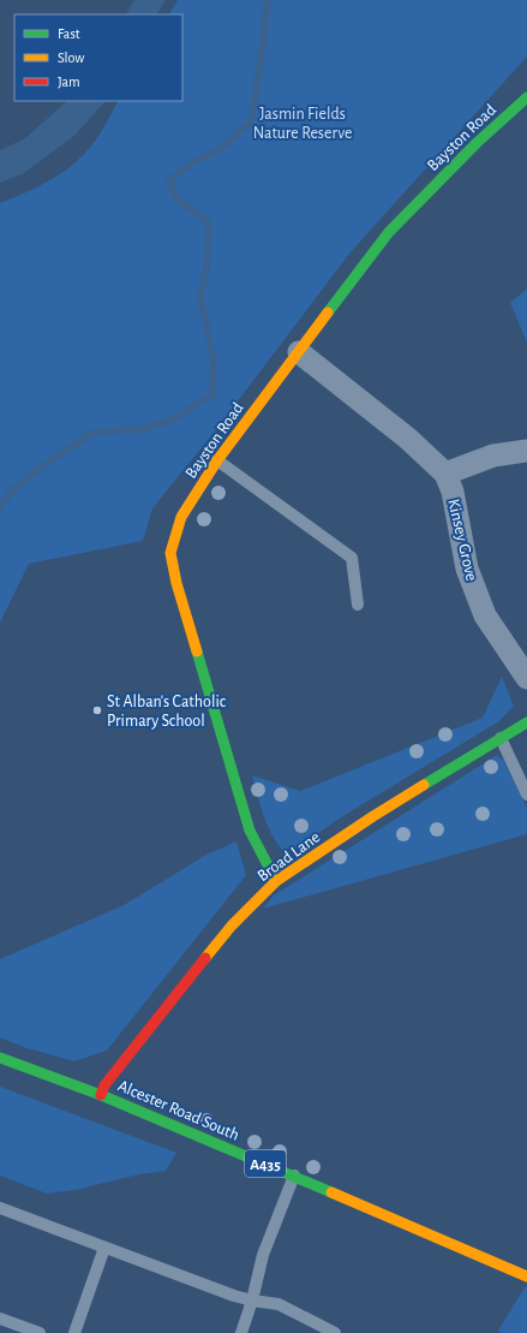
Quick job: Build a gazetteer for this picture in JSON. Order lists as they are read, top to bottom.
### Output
{
  "streets": {
    "main road": [
      "Bayston Road",
      "Broad Lane",
      "Alcester Road South",
      "A435"
    ],
    "street": ["Kinsey Grove"]
  },
  "crossings": [
    ["Bayston Road", "Kinsey Grove"],
    ["Bayston Road", "Broad Lane"],
    ["Broad Lane", "Alcester Road South"]
  ],
  "parks": ["Jasmin Fields Nature Reserve"],
  "places": ["St Alban's Catholic Primary School"],
  "legend": ["Fast", "Slow", "Jam"]
}
